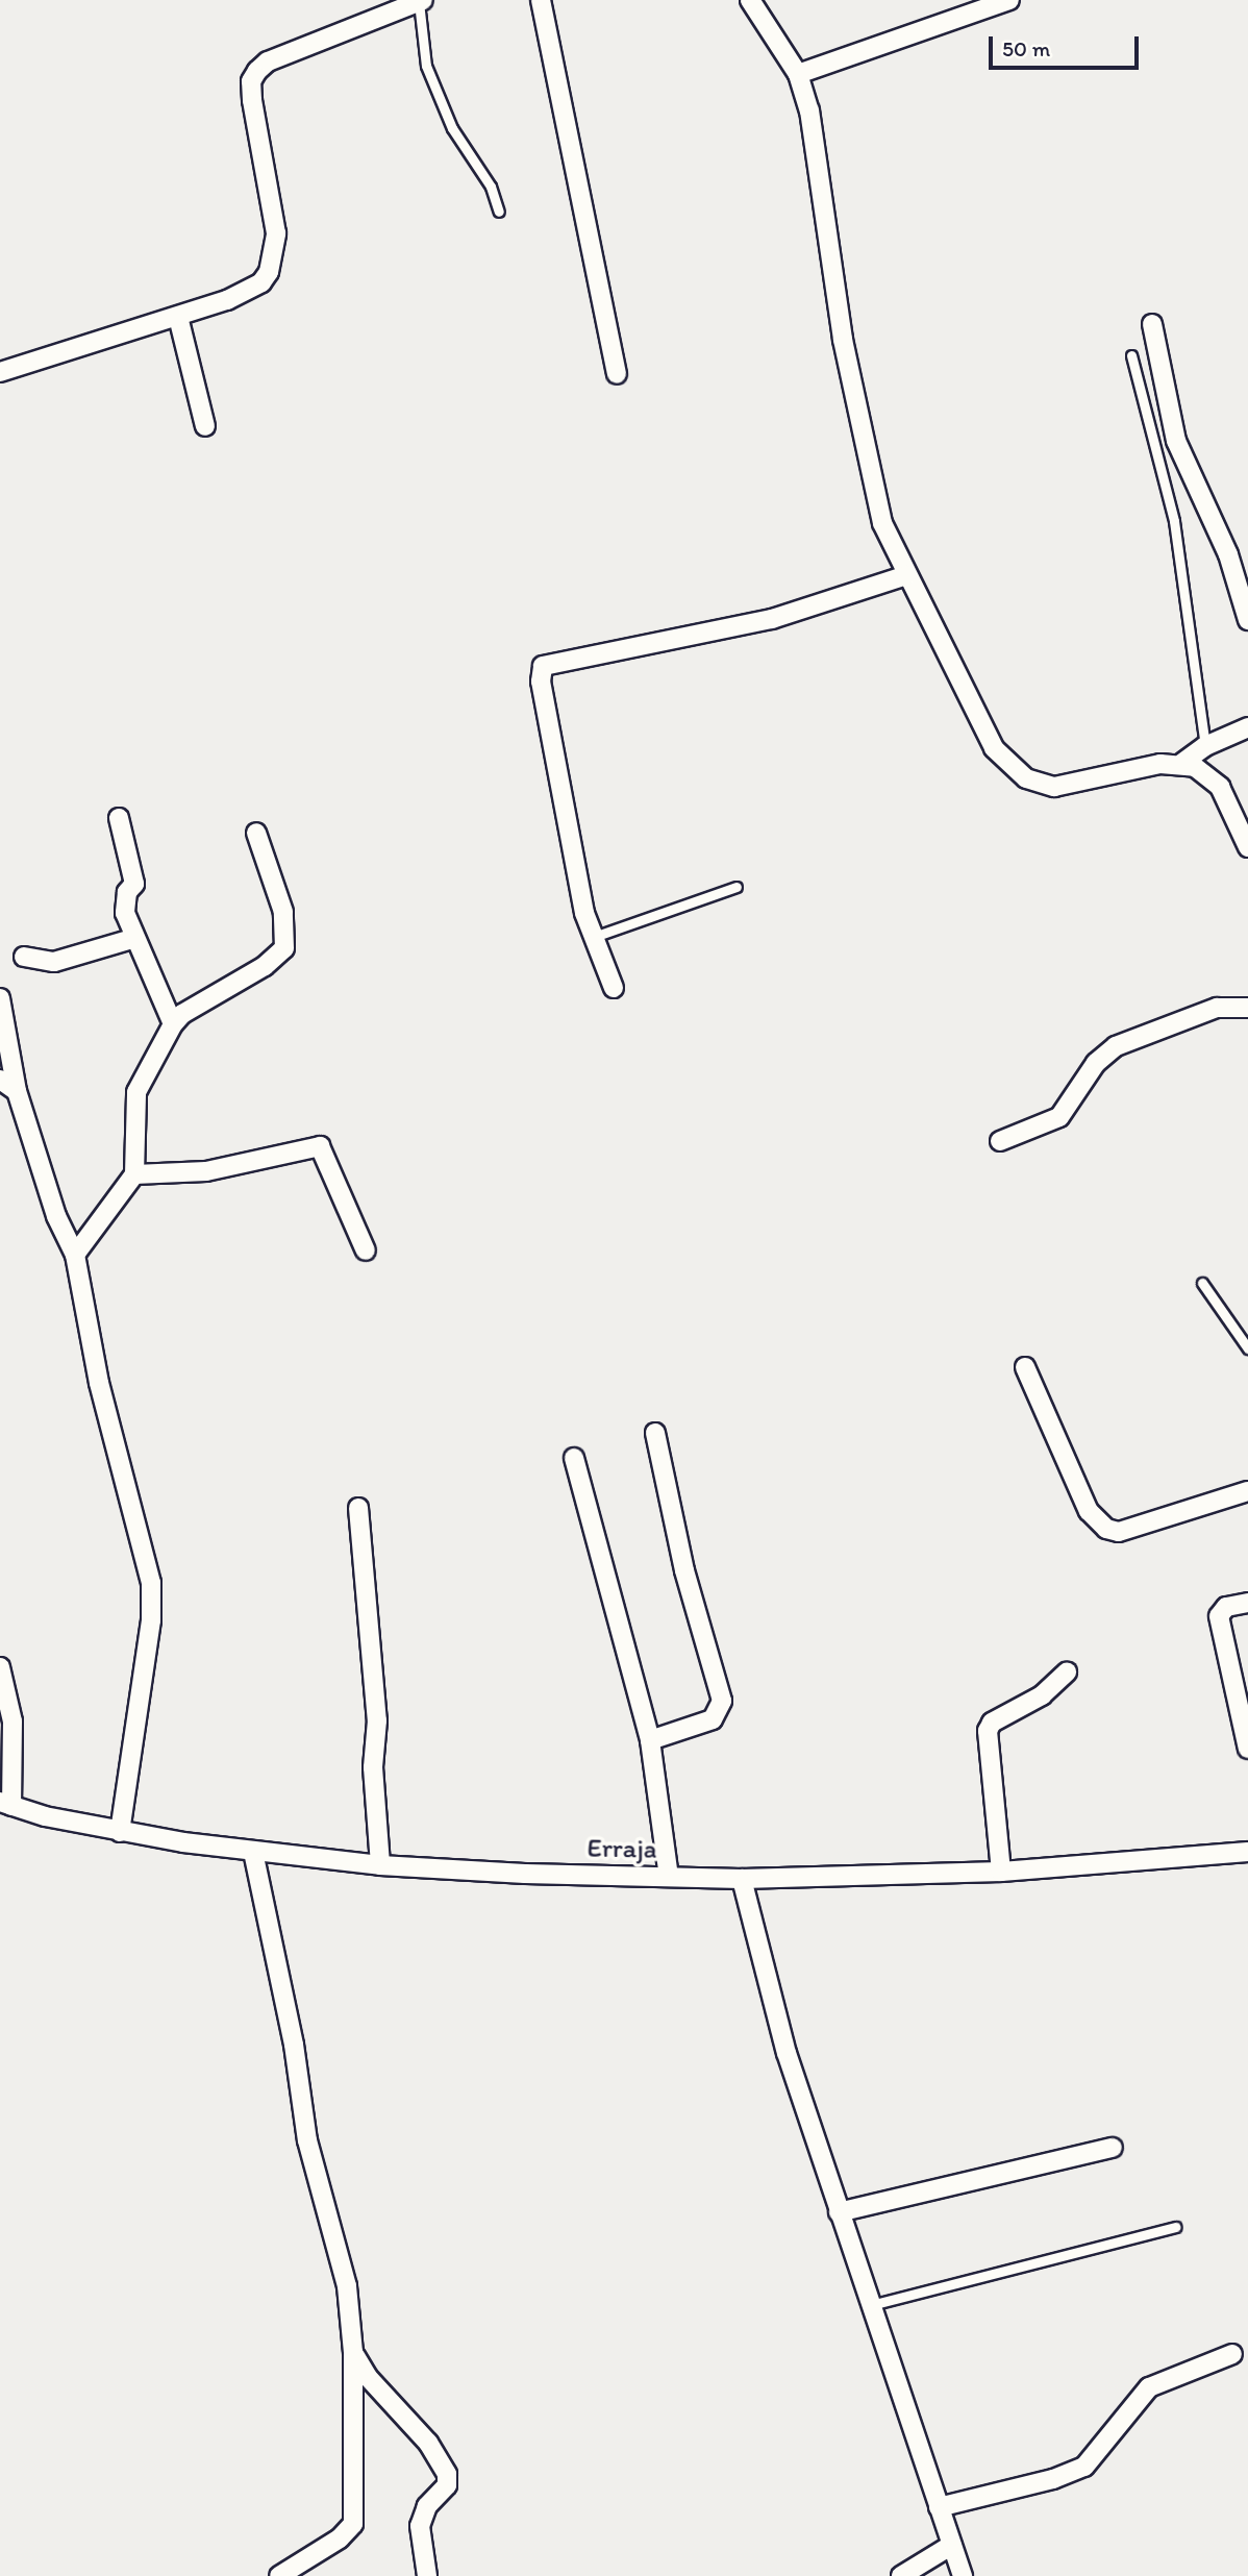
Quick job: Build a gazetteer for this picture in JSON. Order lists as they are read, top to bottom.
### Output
{
  "streets": {
    "street": ["Erraja"]
  },
  "scale_bar": "50 m"
}
